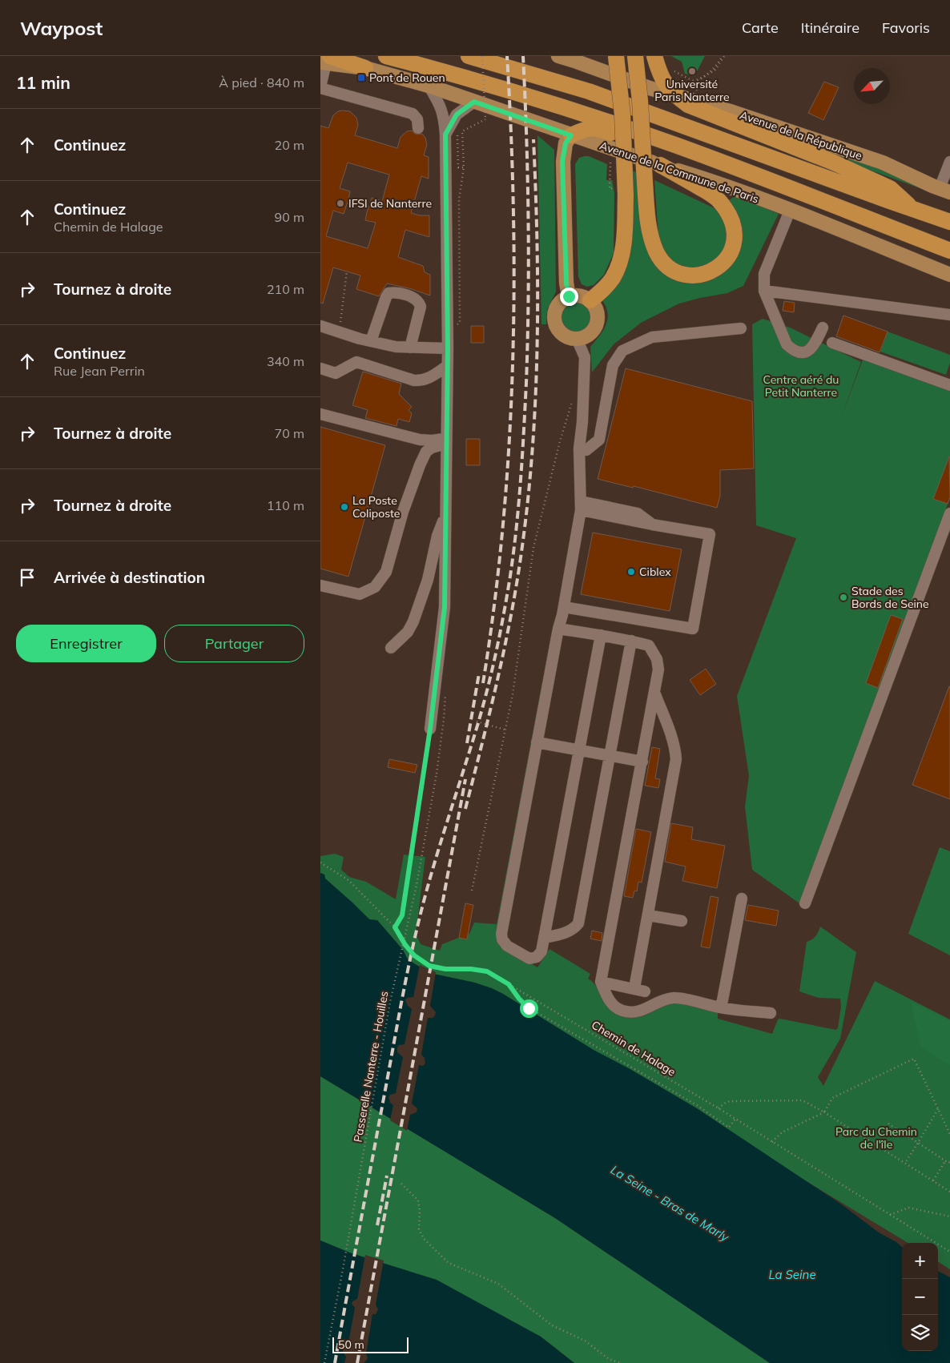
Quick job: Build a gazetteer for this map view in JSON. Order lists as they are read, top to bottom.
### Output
{
  "streets": {
    "main road": ["Avenue de la République", "Avenue de la Commune de Paris"],
    "path": ["Chemin de Halage", "Passerelle Nanterre - Houilles"]
  },
  "water": ["La Seine - Bras de Marly", "La Seine"],
  "parks": ["Centre aéré du Petit Nanterre", "Parc du Chemin de l'île"],
  "places": {
    "other": [
      "Université Paris Nanterre",
      "IFSI de Nanterre",
      "La Poste Coliposte",
      "Ciblex",
      "Stade des Bords de Seine"
    ],
    "transit": ["Pont de Rouen"]
  },
  "scale_bar": "50 m",
  "north": "bottom left",
  "page": {
    "header": "Waypost",
    "nav": ["Carte", "Itinéraire", "Favoris"],
    "heading": ["11 min", "À pied · 840 m"],
    "list": [
      ["Continuez", "20 m"],
      ["Continuez", "Chemin de Halage", "90 m"],
      ["Tournez à droite", "210 m"],
      ["Continuez", "Rue Jean Perrin", "340 m"],
      ["Tournez à droite", "70 m"],
      ["Tournez à droite", "110 m"],
      "Arrivée à destination"
    ],
    "buttons": ["Enregistrer", "Partager"],
    "map_buttons": ["+", "−"],
    "scale": "50 m"
  }
}
